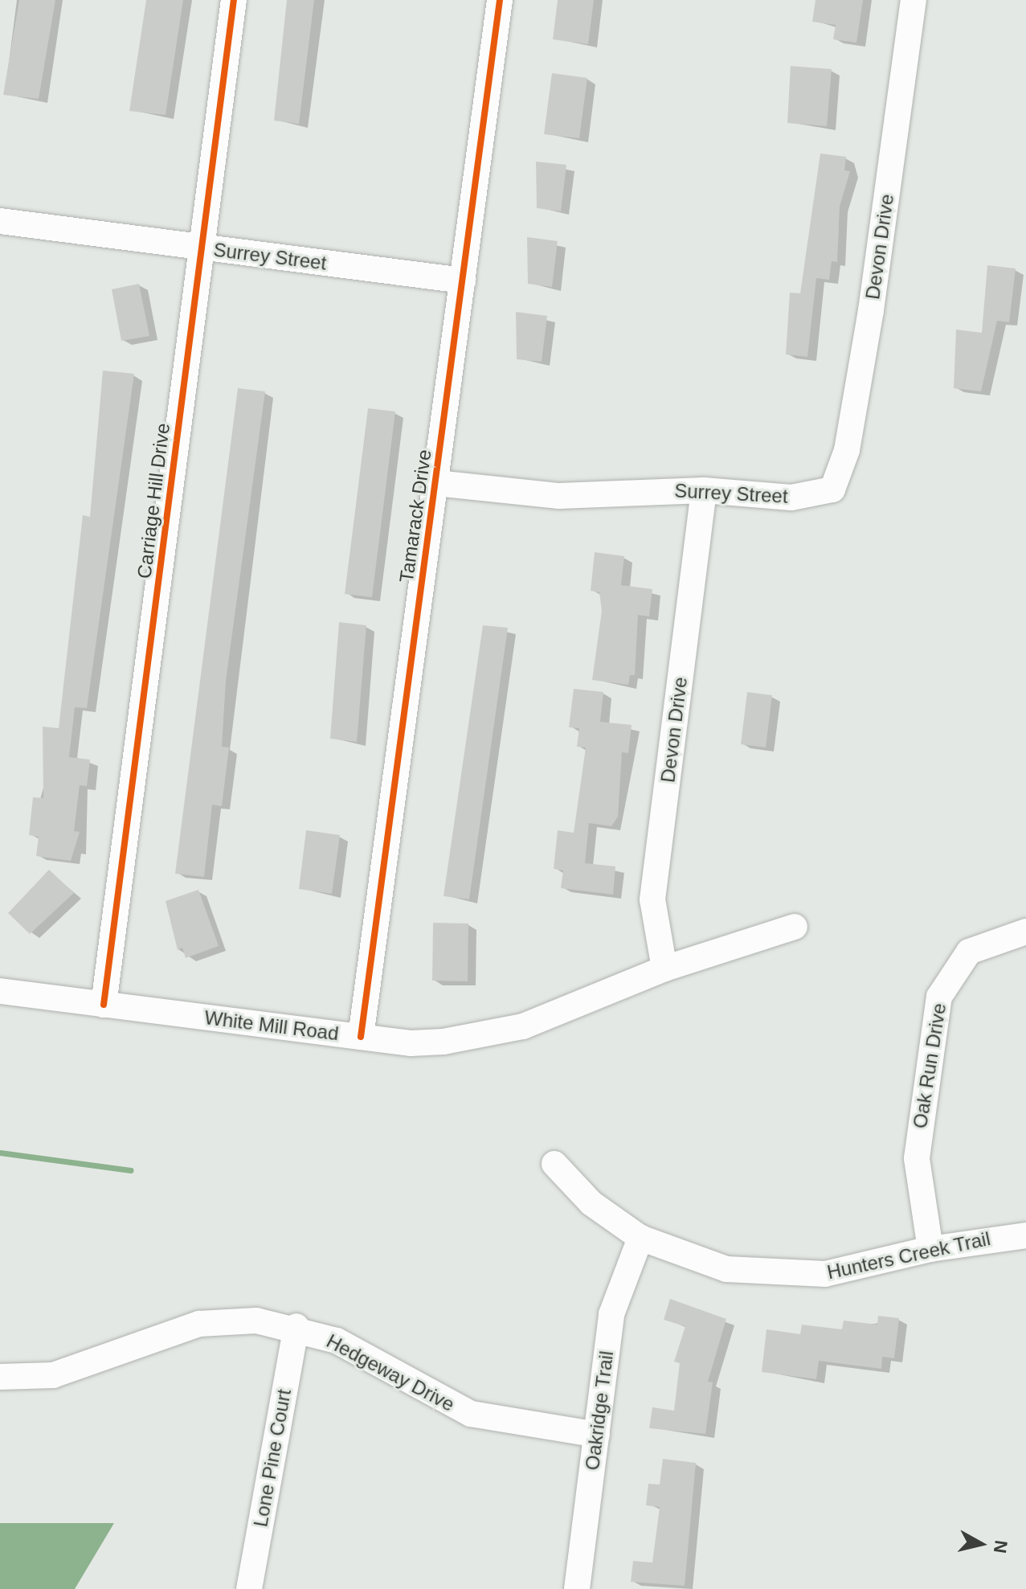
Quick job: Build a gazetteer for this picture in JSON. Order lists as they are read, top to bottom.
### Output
{
  "streets": {
    "street": [
      "Devon Drive",
      "Surrey Street",
      "Carriage Hill Drive",
      "Tamarack Drive",
      "White Mill Road",
      "Oak Run Drive",
      "Hunters Creek Trail",
      "Hedgeway Drive",
      "Oakridge Trail",
      "Lone Pine Court"
    ]
  },
  "crossings": [
    ["Devon Drive", "Surrey Street"],
    ["Devon Drive", "White Mill Road"],
    ["Surrey Street", "Carriage Hill Drive"],
    ["Surrey Street", "Tamarack Drive"],
    ["Carriage Hill Drive", "White Mill Road"],
    ["Tamarack Drive", "White Mill Road"],
    ["Oak Run Drive", "Hunters Creek Trail"],
    ["Hunters Creek Trail", "Oakridge Trail"],
    ["Hedgeway Drive", "Oakridge Trail"],
    ["Hedgeway Drive", "Lone Pine Court"]
  ],
  "north": "right"
}
